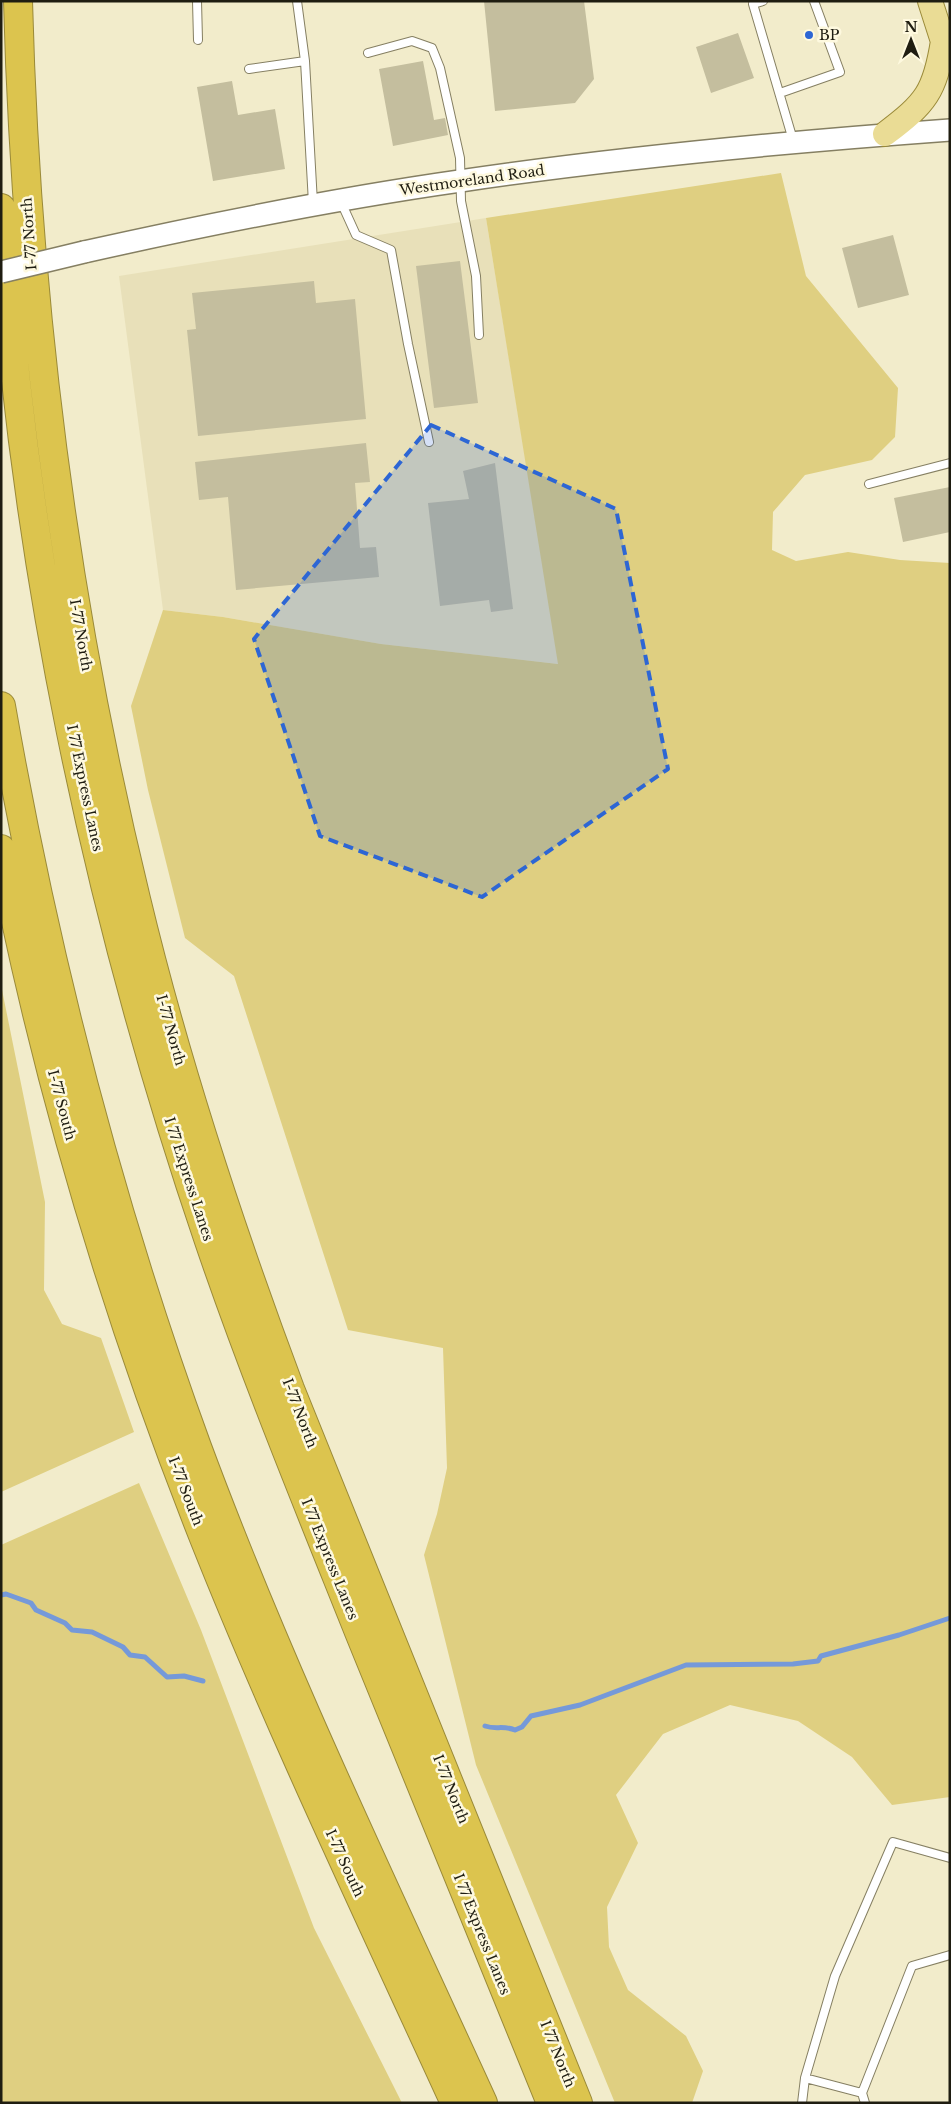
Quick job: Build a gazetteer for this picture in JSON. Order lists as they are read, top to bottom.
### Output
{
  "streets": {
    "highway": [
      "I-77 North",
      "I 77 Express Lanes",
      "I-77 South",
      "I 77 North"
    ],
    "street": ["Westmoreland Road"]
  },
  "crossings": [
    ["I-77 North", "I 77 North"]
  ],
  "places": ["BP"],
  "north": "top"
}
